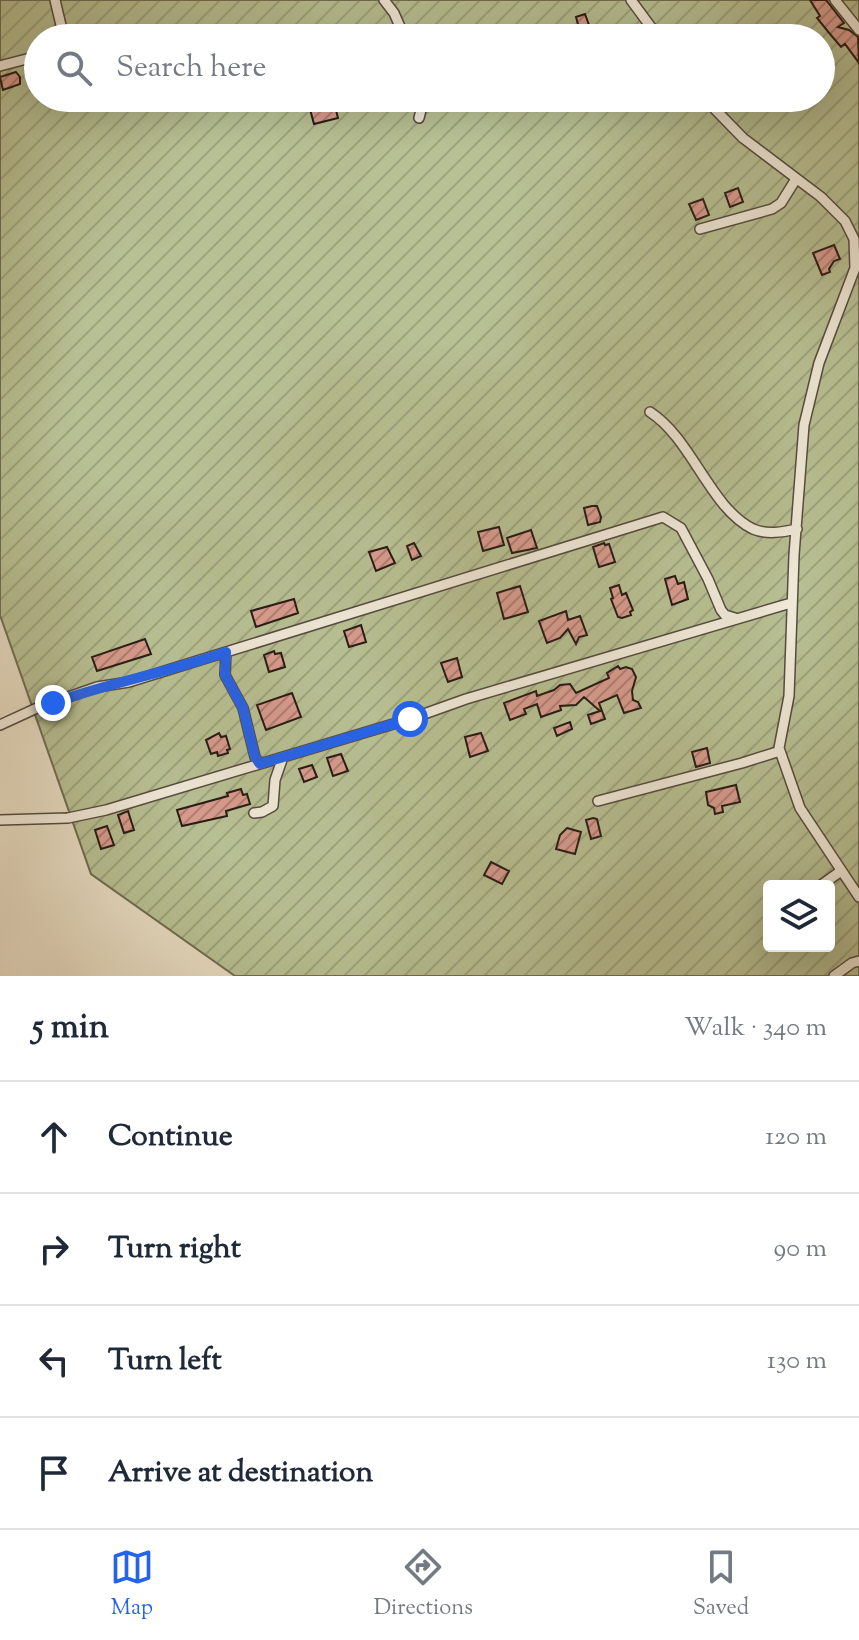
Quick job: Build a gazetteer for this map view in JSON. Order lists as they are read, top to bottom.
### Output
{
  "page": {
    "search": "Search here",
    "heading": ["5 min", "Walk · 340 m"],
    "list": [
      ["Continue", "120 m"],
      ["Turn right", "90 m"],
      ["Turn left", "130 m"],
      "Arrive at destination"
    ],
    "nav": ["Map", "Directions", "Saved"]
  }
}
